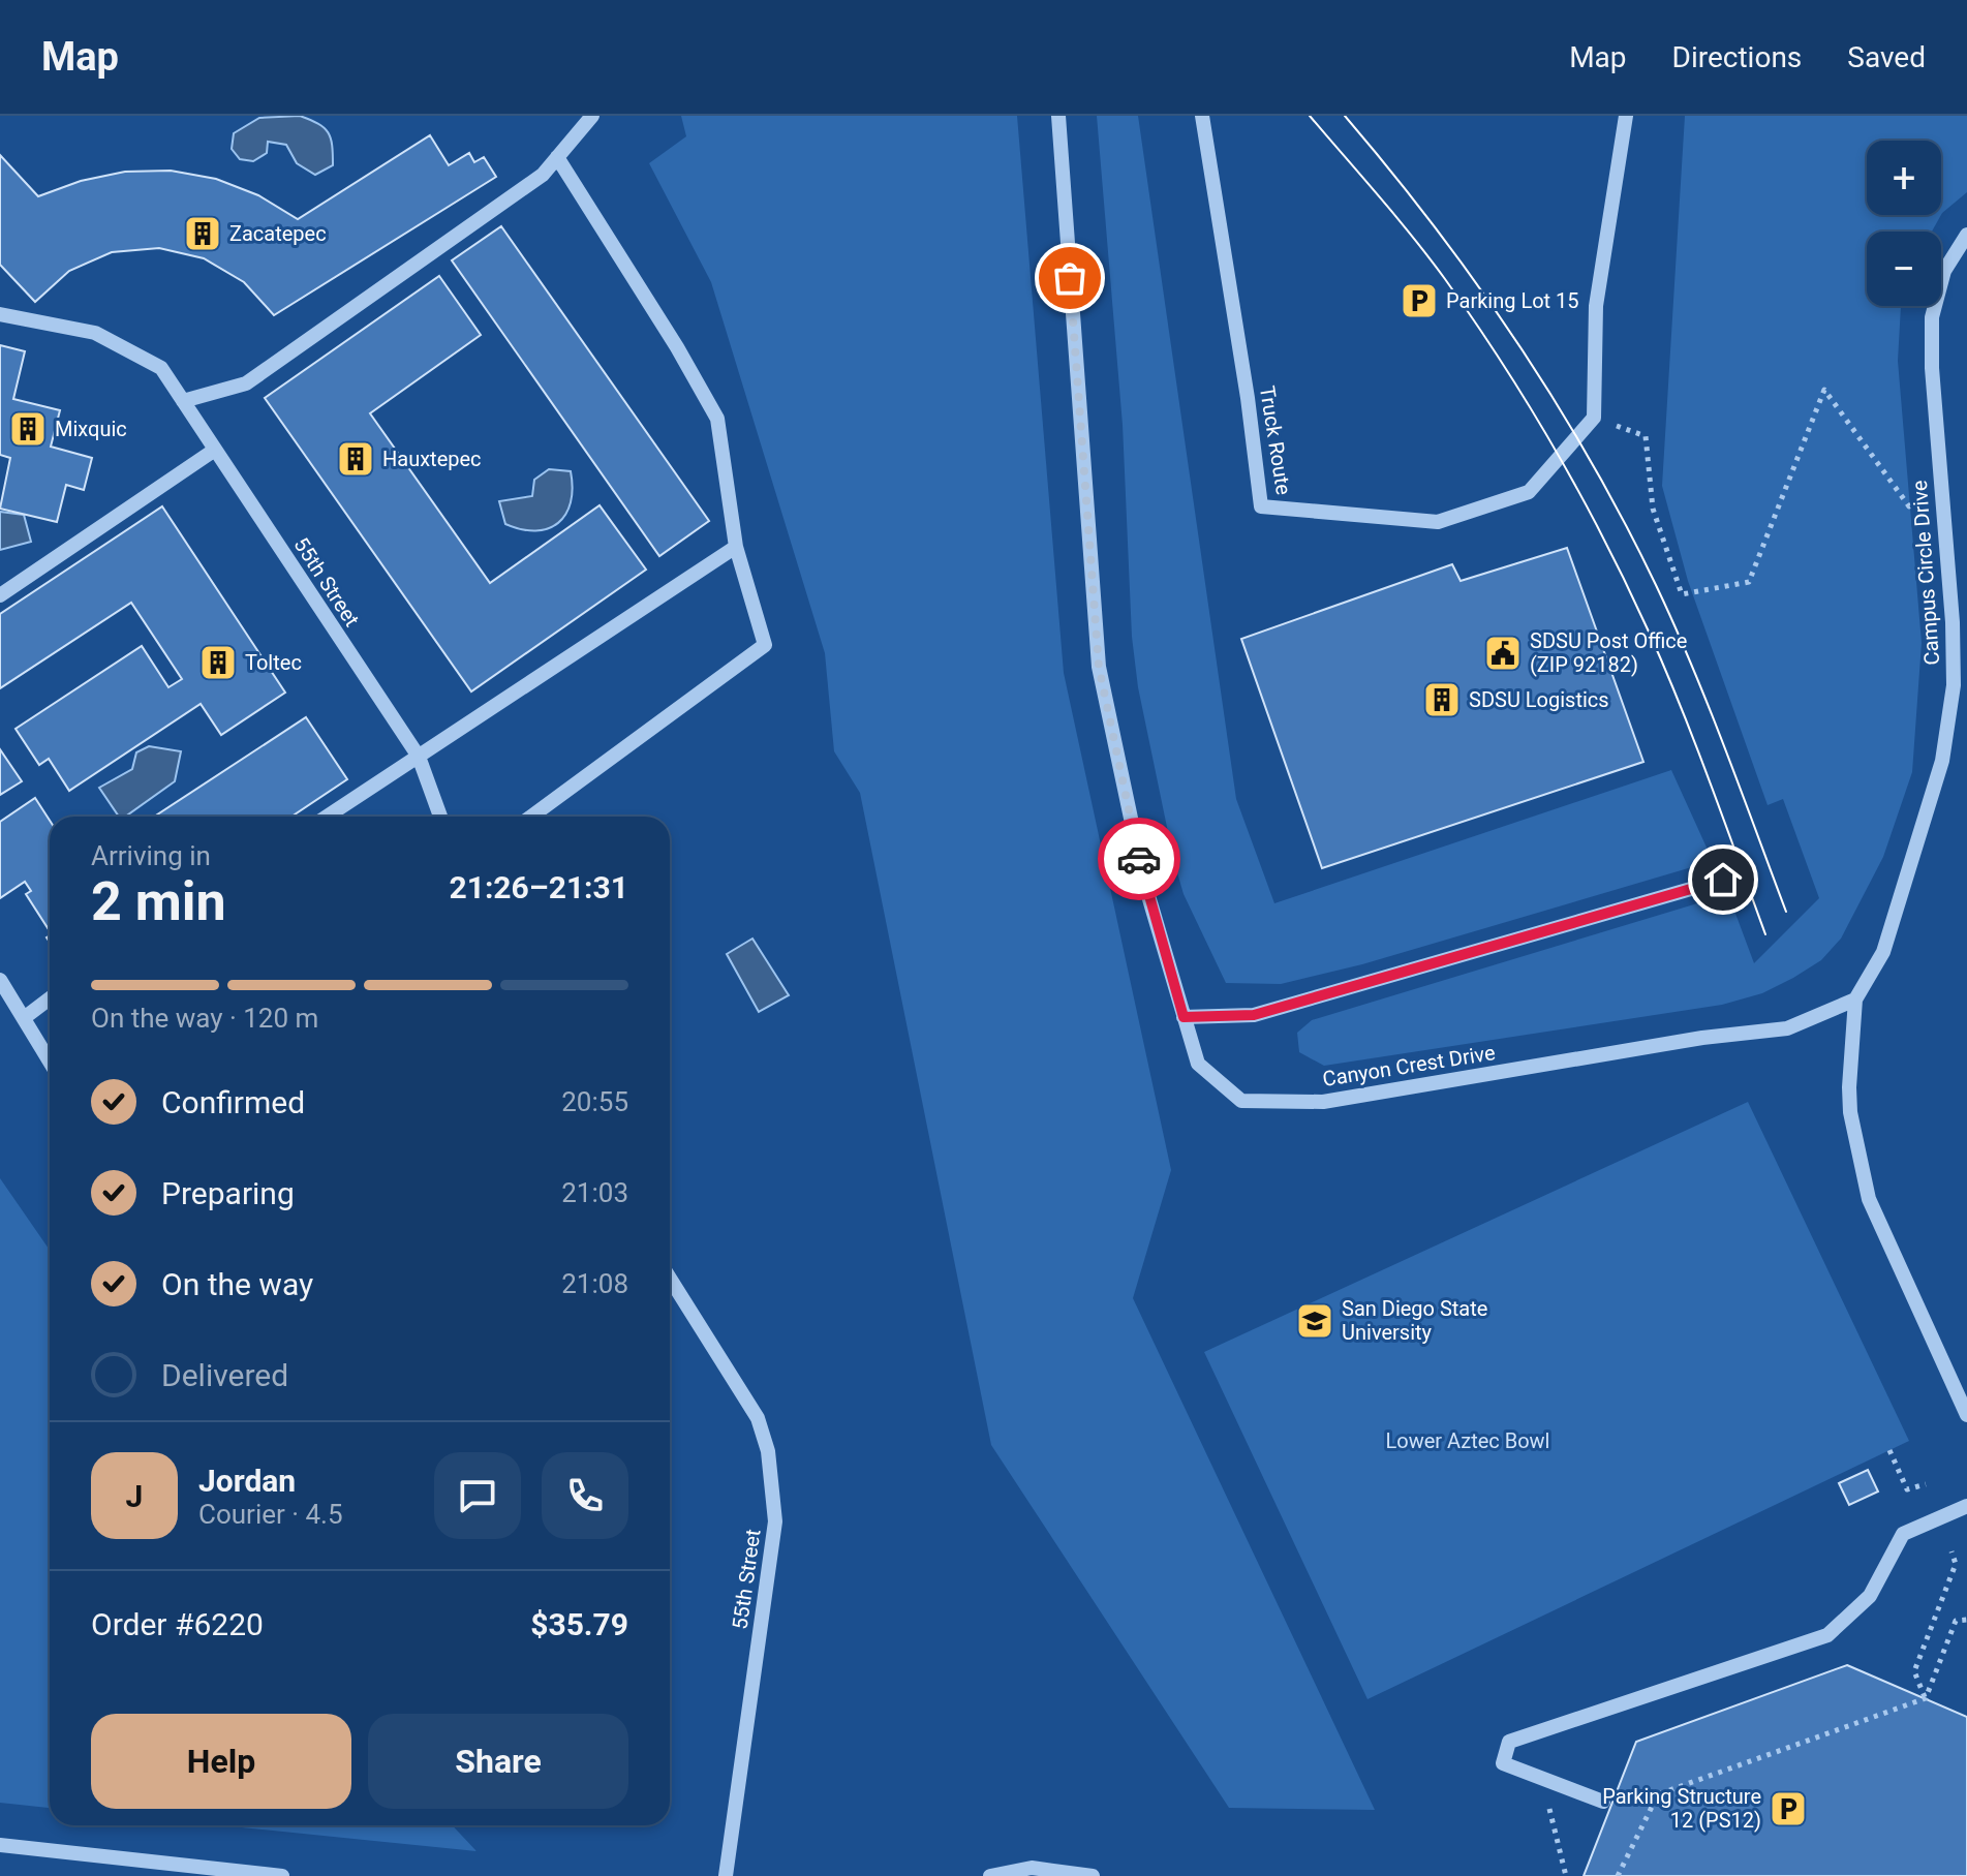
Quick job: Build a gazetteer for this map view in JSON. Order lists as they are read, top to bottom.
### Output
{
  "streets": {
    "street": [
      "Truck Route",
      "Campus Circle Drive",
      "55th Street",
      "Canyon Crest Drive"
    ]
  },
  "crossings": [
    ["Campus Circle Drive", "Canyon Crest Drive"]
  ],
  "parks": ["Lower Aztec Bowl"],
  "places": {
    "building": [
      "Zacatepec",
      "Mixquic",
      "Hauxtepec",
      "Toltec",
      "SDSU Logistics"
    ],
    "parking": ["Parking Lot 15", "Parking Structure 12 (PS12)"],
    "public building": ["SDSU Post Office (ZIP 92182)"],
    "school or university": ["San Diego State University"]
  },
  "page": {
    "header": "Map",
    "nav": ["Map", "Directions", "Saved"],
    "map_buttons": ["+", "−"],
    "heading": ["2 min", "Arriving in", "21:26–21:31"],
    "panel": [
      "Jordan",
      "Courier · 4.5",
      "Order #6220",
      "$35.79"
    ],
    "bar": "On the way · 120 m",
    "list": [
      ["Confirmed", "20:55"],
      ["Preparing", "21:03"],
      ["On the way", "21:08"],
      "Delivered"
    ],
    "round": "J",
    "buttons": ["Help", "Share"]
  }
}
